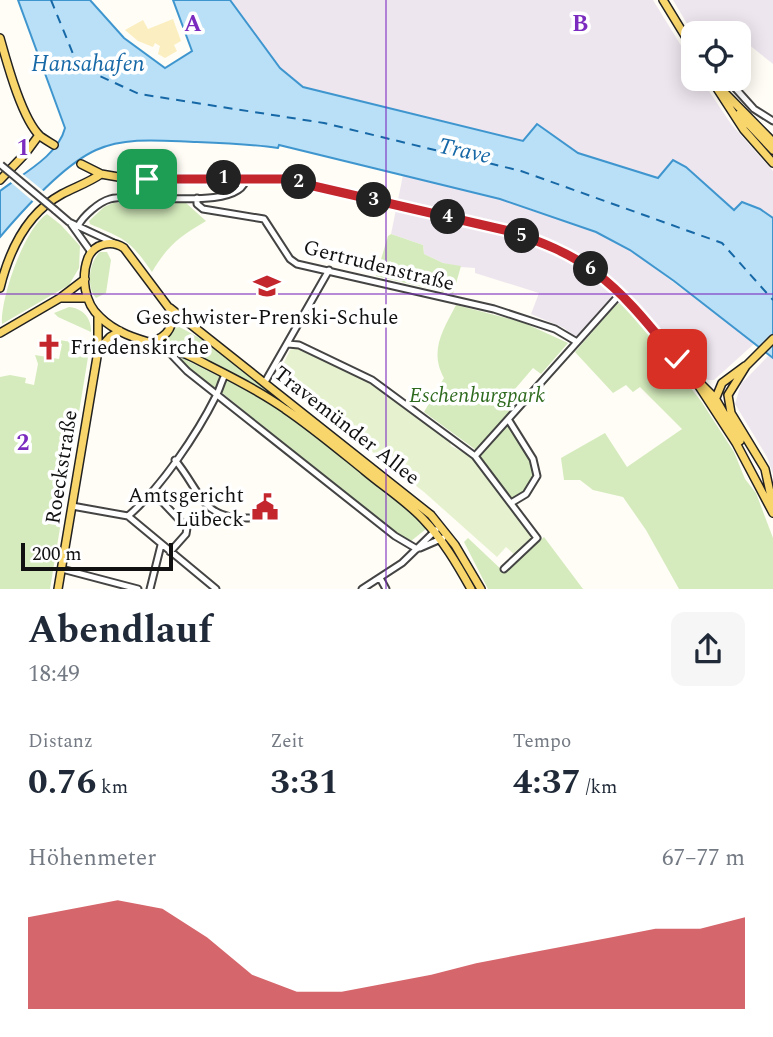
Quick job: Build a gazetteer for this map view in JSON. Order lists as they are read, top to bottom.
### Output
{
  "streets": {
    "main road": ["Travemünder Allee", "Roeckstraße"],
    "street": ["Gertrudenstraße"]
  },
  "crossings": [
    ["Travemünder Allee", "Roeckstraße"]
  ],
  "water": ["Hansahafen", "Trave"],
  "parks": ["Eschenburgpark"],
  "places": {
    "school or university": ["Geschwister-Prenski-Schule"],
    "church": ["Friedenskirche"],
    "public building": ["Amtsgericht Lübeck"]
  },
  "scale_bar": "200 m",
  "page": {
    "pins": [
      "1",
      "2",
      "3",
      "4",
      "5",
      "6"
    ],
    "scale": "200 m",
    "heading": ["Abendlauf", "18:49"],
    "stats": [
      ["Distanz", "0.76 km"],
      ["Zeit", "3:31"],
      ["Tempo", "4:37 /km"]
    ],
    "chart": ["Höhenmeter", "67–77 m"]
  },
  "grid": {
    "columns": ["A", "B"],
    "rows": ["1", "2"]
  }
}
